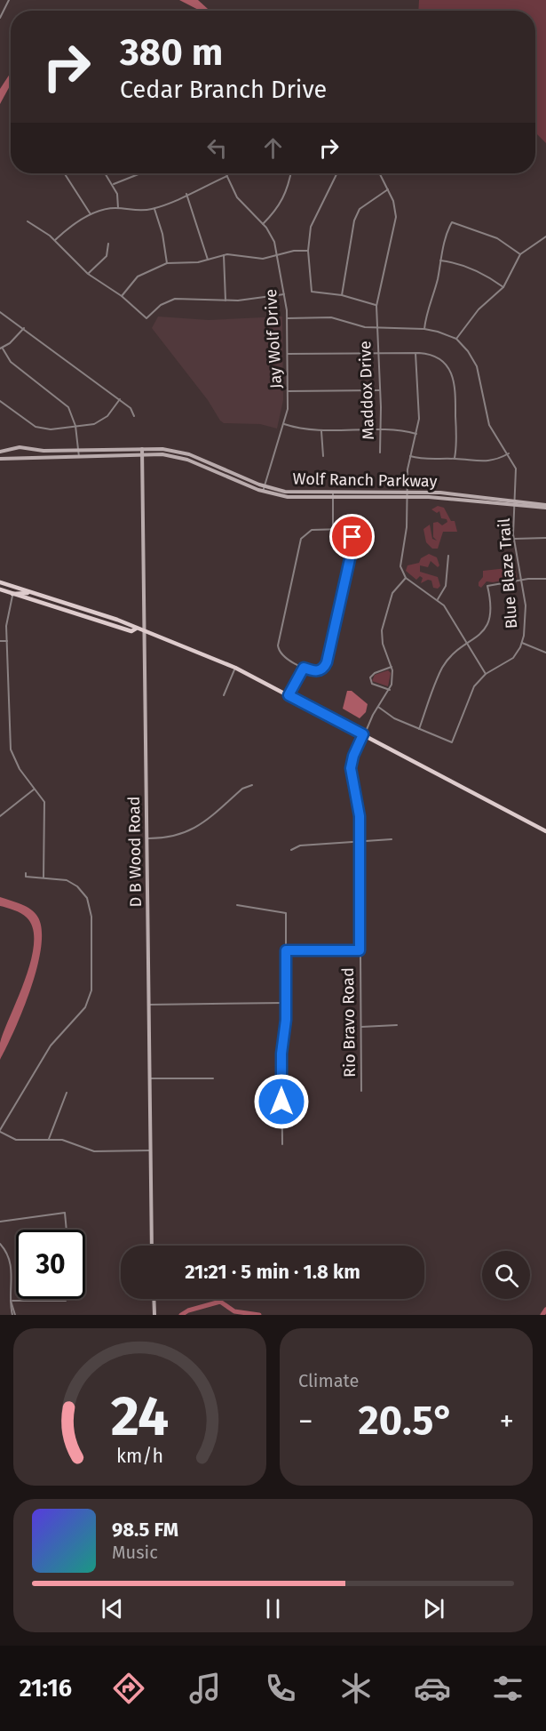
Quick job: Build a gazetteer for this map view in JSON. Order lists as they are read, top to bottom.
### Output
{
  "streets": {
    "street": [
      "Jay Wolf Drive",
      "Maddox Drive",
      "Wolf Ranch Parkway",
      "Blue Blaze Trail",
      "D B Wood Road",
      "Rio Bravo Road"
    ]
  },
  "crossings": [
    ["Jay Wolf Drive", "Wolf Ranch Parkway"],
    ["Wolf Ranch Parkway", "Blue Blaze Trail"],
    ["Wolf Ranch Parkway", "D B Wood Road"]
  ],
  "page": {
    "turn": ["380 m", "Cedar Branch Drive"],
    "limit": "30",
    "trip": "21:21 · 5 min · 1.8 km",
    "tile": "Climate",
    "heat": ["−", "20.5°", "+"],
    "song": ["98.5 FM", "Music"],
    "tabs": "21:16",
    "gauge": ["24", "km/h"]
  }
}
